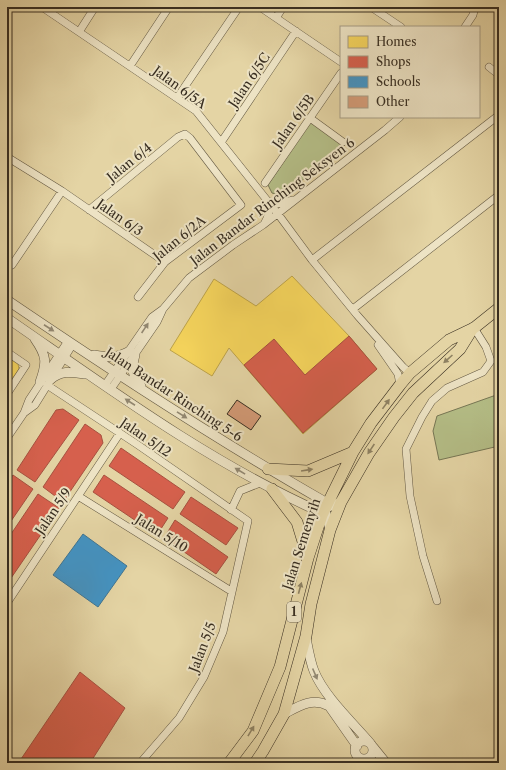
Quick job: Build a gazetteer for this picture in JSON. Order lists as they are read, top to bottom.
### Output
{
  "streets": {
    "main road": ["Jalan Semenyih", "1"],
    "street": [
      "Jalan 6/5C",
      "Jalan 6/5A",
      "Jalan 6/5B",
      "Jalan 6/4",
      "Jalan Bandar Rinching Seksyen 6",
      "Jalan 6/3",
      "Jalan 6/2A",
      "Jalan Bandar Rinching 5-6",
      "Jalan 5/12",
      "Jalan 5/9",
      "Jalan 5/10",
      "Jalan 5/5"
    ]
  },
  "crossings": [
    ["Jalan 6/5C", "Jalan 6/5A"],
    ["Jalan 6/5A", "Jalan Bandar Rinching Seksyen 6"],
    ["Jalan 6/4", "Jalan 6/3"],
    ["Jalan 6/4", "Jalan 6/2A"],
    ["Jalan Bandar Rinching Seksyen 6", "Jalan Bandar Rinching 5-6"],
    ["Jalan 6/3", "Jalan 6/2A"],
    ["Jalan Bandar Rinching 5-6", "Jalan Semenyih"],
    ["Jalan 5/12", "Jalan 5/9"],
    ["Jalan 5/12", "Jalan 5/5"],
    ["Jalan 5/9", "Jalan 5/10"],
    ["Jalan 5/10", "Jalan 5/5"]
  ],
  "legend": [
    "Homes",
    "Shops",
    "Schools",
    "Other"
  ]
}
